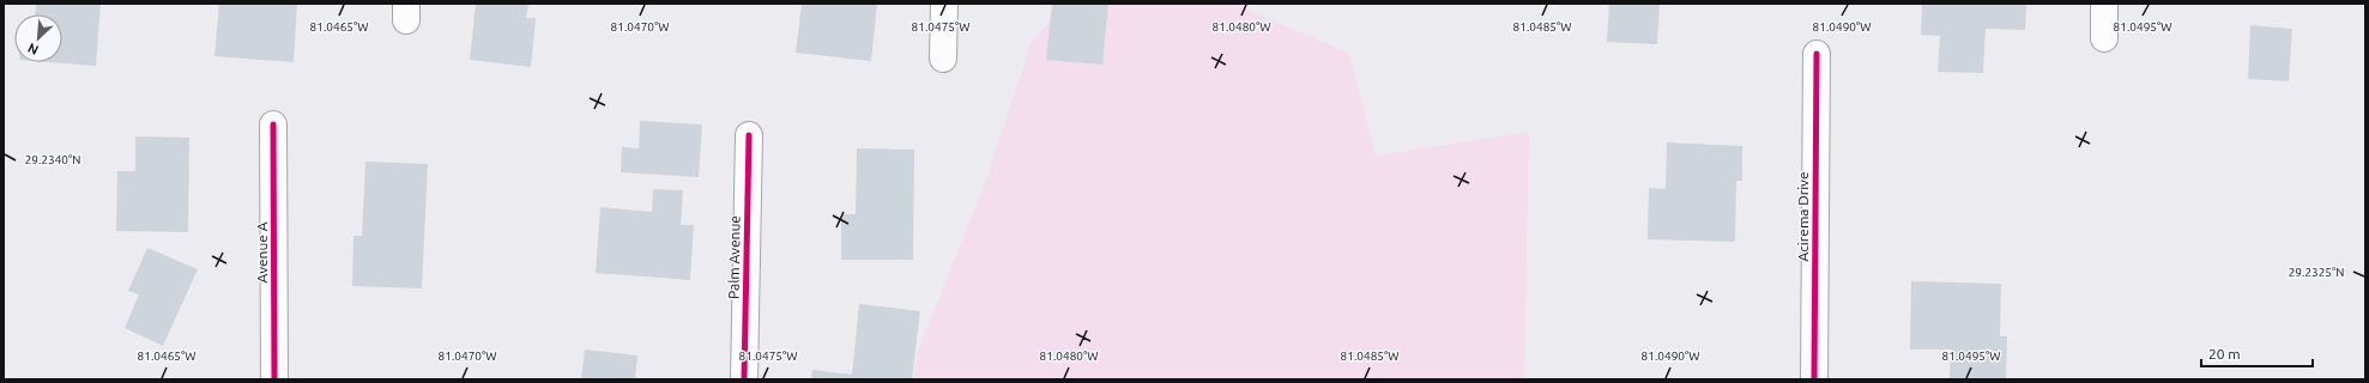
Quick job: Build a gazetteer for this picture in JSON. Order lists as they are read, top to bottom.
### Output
{
  "streets": {
    "street": ["Acirema Drive", "Avenue A", "Palm Avenue"]
  },
  "scale_bar": "20 m",
  "north": "bottom left",
  "coordinates": [
    "81.0465°W",
    "81.0470°W",
    "81.0475°W",
    "81.0480°W",
    "81.0490°W",
    "81.0485°W",
    "81.0495°W",
    "29.2340°N",
    "29.2325°N"
  ]
}
